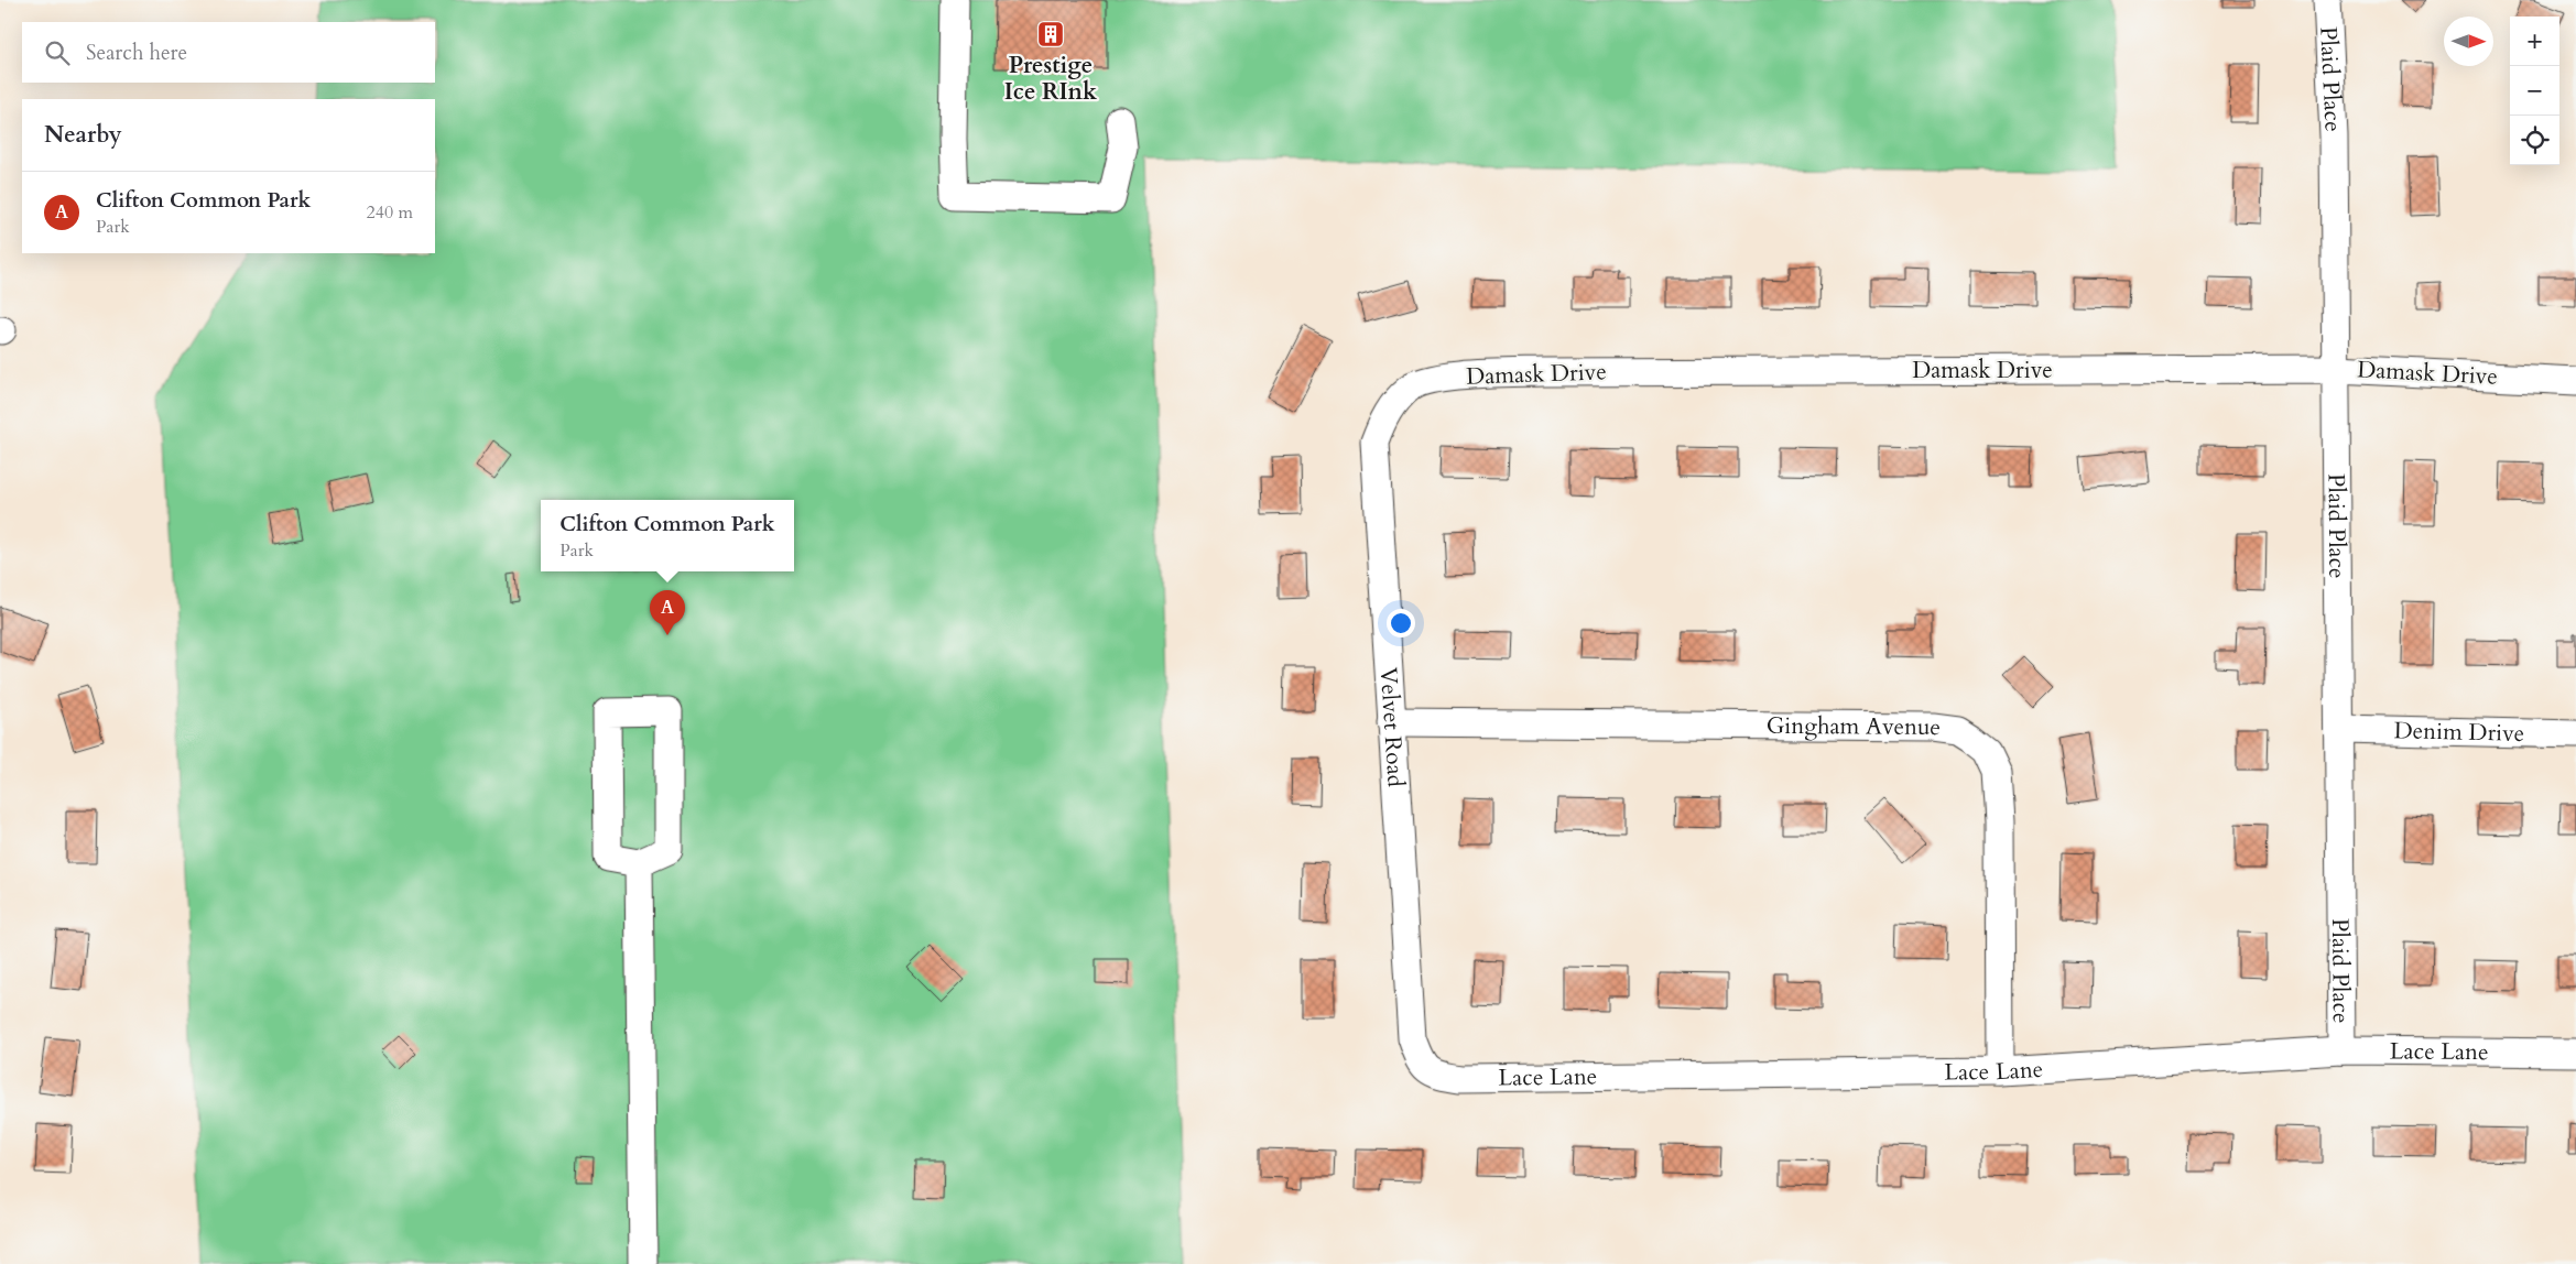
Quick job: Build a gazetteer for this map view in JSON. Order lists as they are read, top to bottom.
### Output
{
  "streets": {
    "street": [
      "Plaid Place",
      "Damask Drive",
      "Velvet Road",
      "Gingham Avenue",
      "Denim Drive",
      "Lace Lane"
    ]
  },
  "crossings": [
    ["Plaid Place", "Damask Drive"],
    ["Plaid Place", "Denim Drive"],
    ["Plaid Place", "Lace Lane"],
    ["Damask Drive", "Velvet Road"],
    ["Velvet Road", "Gingham Avenue"],
    ["Velvet Road", "Lace Lane"],
    ["Gingham Avenue", "Lace Lane"]
  ],
  "places": {
    "building": ["Prestige Ice RInk"]
  },
  "north": "right",
  "page": {
    "map_buttons": ["+", "−"],
    "search": "Search here",
    "heading": "Nearby",
    "list": [
      {
        "mark": "A",
        "name": "Clifton Common Park",
        "note": "Park",
        "value": "240 m"
      }
    ],
    "popup": ["Clifton Common Park", "Park"],
    "pins": "A"
  }
}
